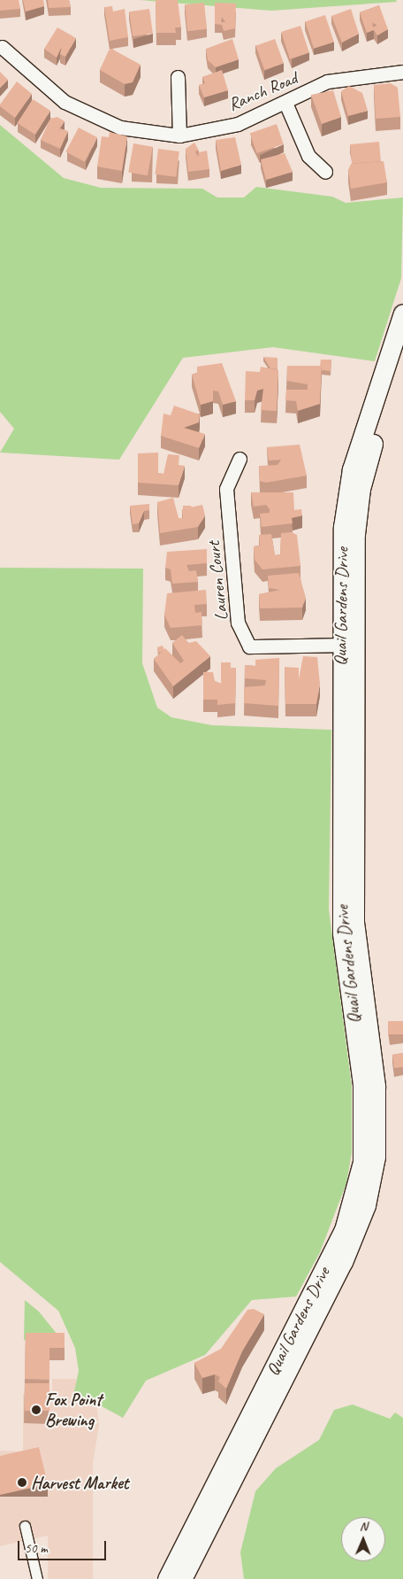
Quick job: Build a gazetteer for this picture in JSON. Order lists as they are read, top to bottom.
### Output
{
  "streets": {
    "main road": ["Quail Gardens Drive"],
    "street": ["Ranch Road", "Lauren Court"]
  },
  "crossings": [
    ["Lauren Court", "Quail Gardens Drive"]
  ],
  "places": ["Fox Point Brewing", "Harvest Market"],
  "scale_bar": "50 m",
  "north": "top"
}
